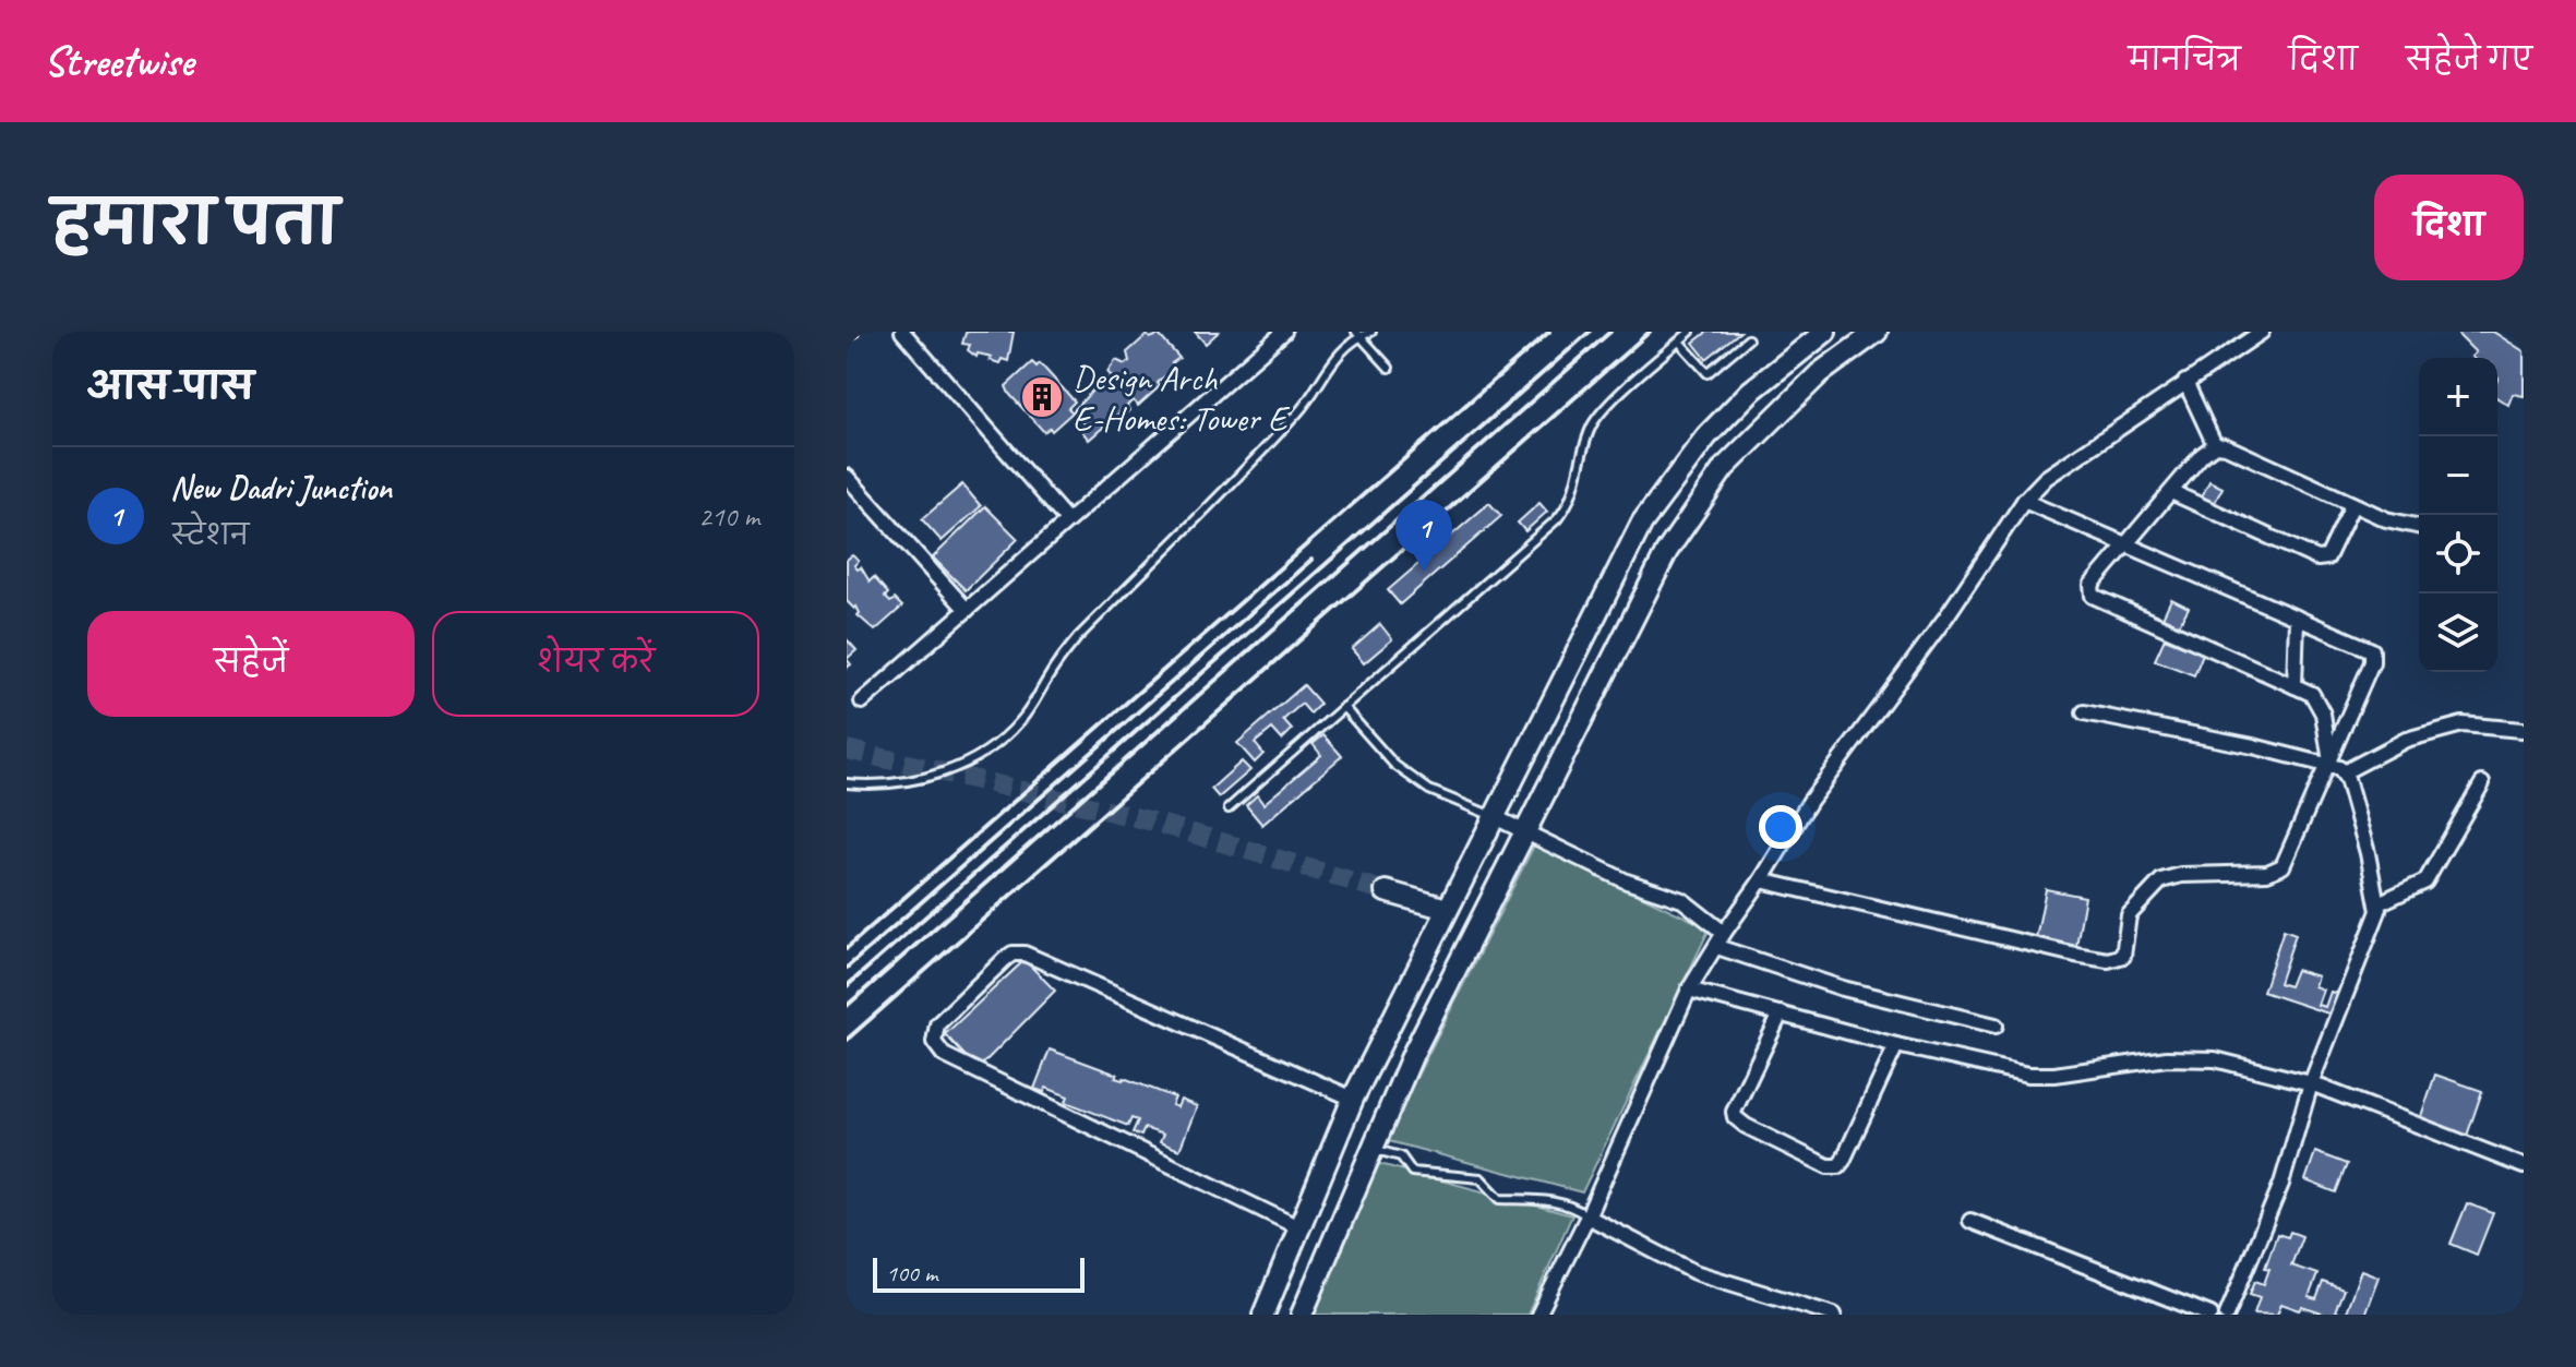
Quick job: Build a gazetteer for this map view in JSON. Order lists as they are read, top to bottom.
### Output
{
  "places": {
    "building": ["Design Arch E-Homes: Tower E"]
  },
  "scale_bar": "100 m",
  "page": {
    "header": "Streetwise",
    "nav": ["मानचित्र", "दिशा", "सहेजे गए"],
    "title": "हमारा पता",
    "buttons": [
      "दिशा",
      ["सहेजें", "शेयर करें"]
    ],
    "heading": "आस-पास",
    "map_buttons": ["+", "−"],
    "list": [
      {
        "mark": "1",
        "name": "New Dadri Junction",
        "note": "स्टेशन",
        "value": "210 m"
      }
    ],
    "pins": "1",
    "scale": "100 m"
  }
}
